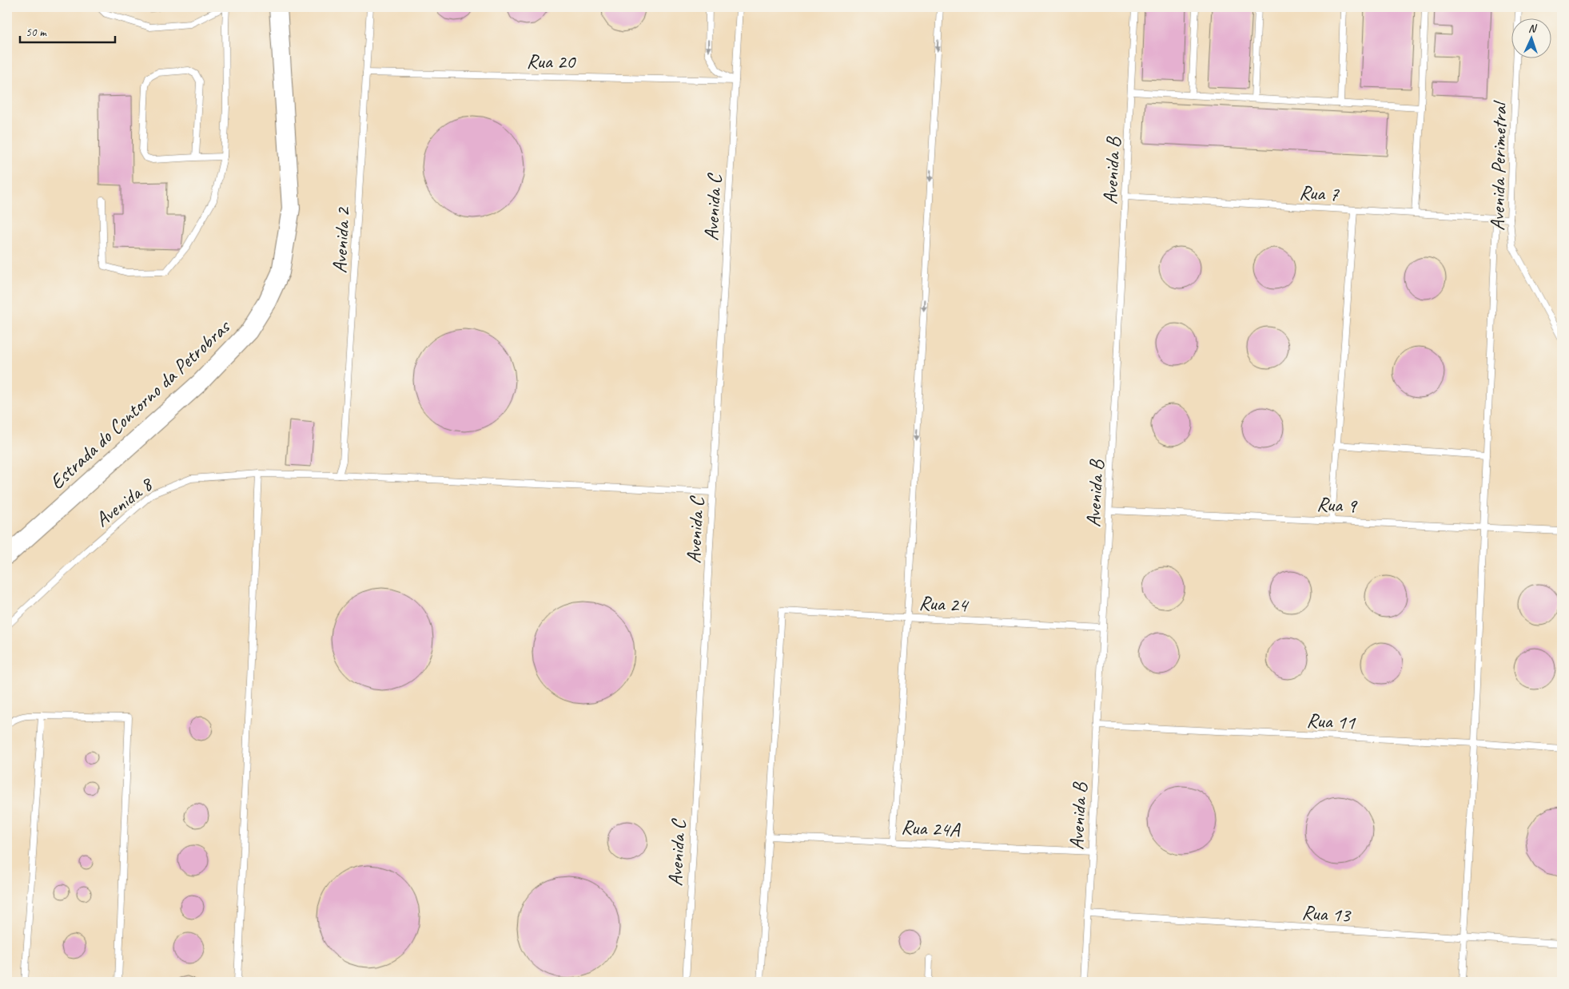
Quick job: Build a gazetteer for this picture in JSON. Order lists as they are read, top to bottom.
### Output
{
  "streets": {
    "main road": ["Estrada do Contorno da Petrobras"],
    "lane": [
      "Rua 20",
      "Avenida Perimetral",
      "Avenida B",
      "Rua 7",
      "Avenida C",
      "Avenida 2",
      "Avenida 8",
      "Rua 9",
      "Rua 24",
      "Rua 11",
      "Rua 24A",
      "Rua 13"
    ]
  },
  "crossings": [
    ["Rua 20", "Avenida C"],
    ["Rua 20", "Avenida 2"],
    ["Avenida Perimetral", "Rua 7"],
    ["Avenida B", "Rua 7"],
    ["Avenida B", "Rua 9"],
    ["Avenida B", "Rua 24"],
    ["Avenida B", "Rua 11"],
    ["Avenida B", "Rua 24A"],
    ["Avenida B", "Rua 13"],
    ["Avenida C", "Avenida 8"],
    ["Avenida 2", "Avenida 8"],
    ["Rua 24", "Rua 24A"]
  ],
  "scale_bar": "50 m",
  "north": "top"
}
